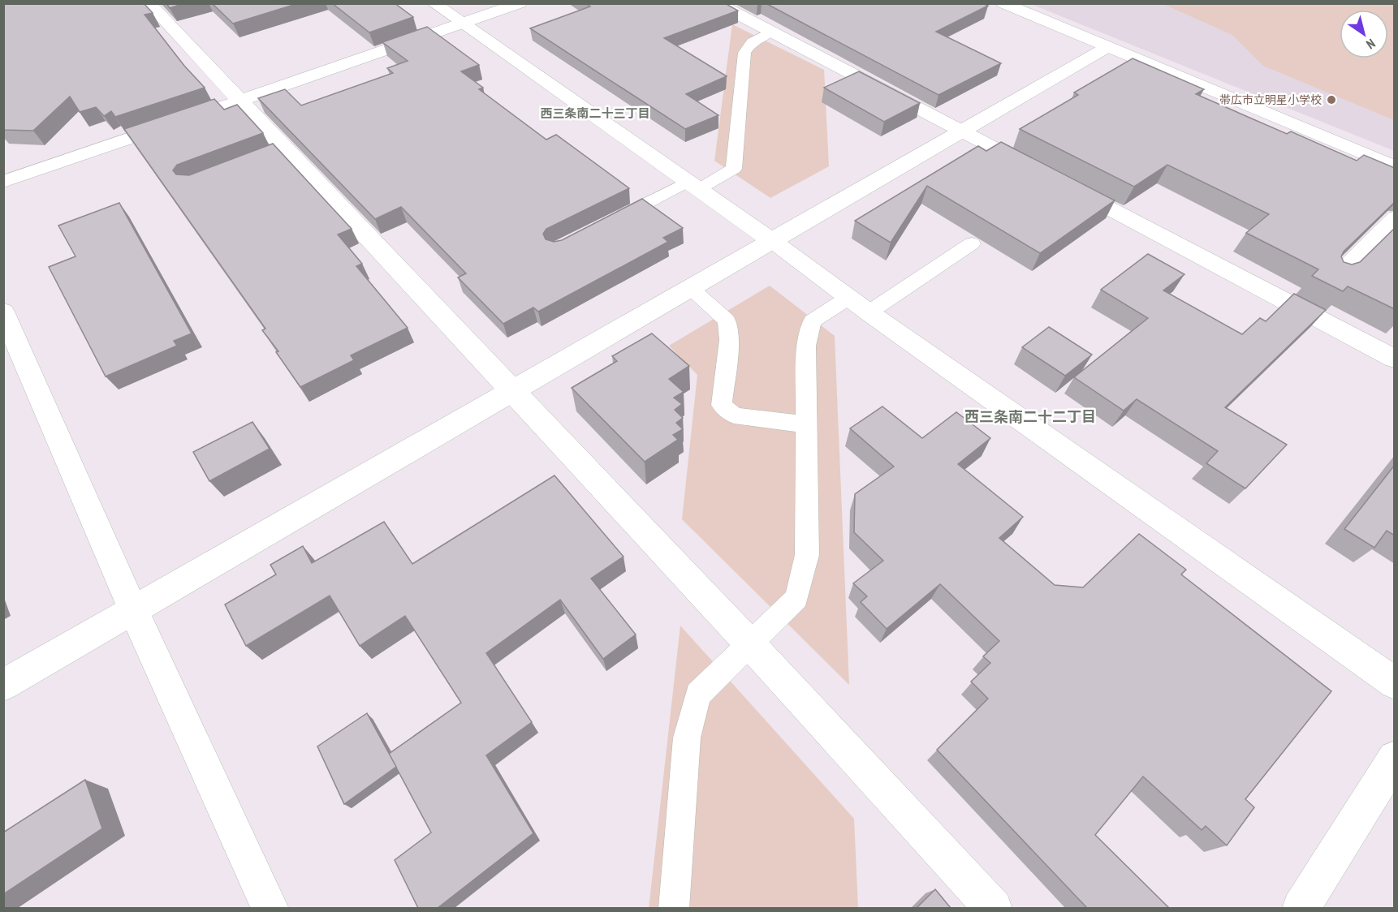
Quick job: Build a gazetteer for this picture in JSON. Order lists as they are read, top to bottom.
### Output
{
  "districts": ["西三条南二十三丁目", "西三条南二十二丁目"],
  "places": ["帯広市立明星小学校"],
  "north": "bottom right"
}
